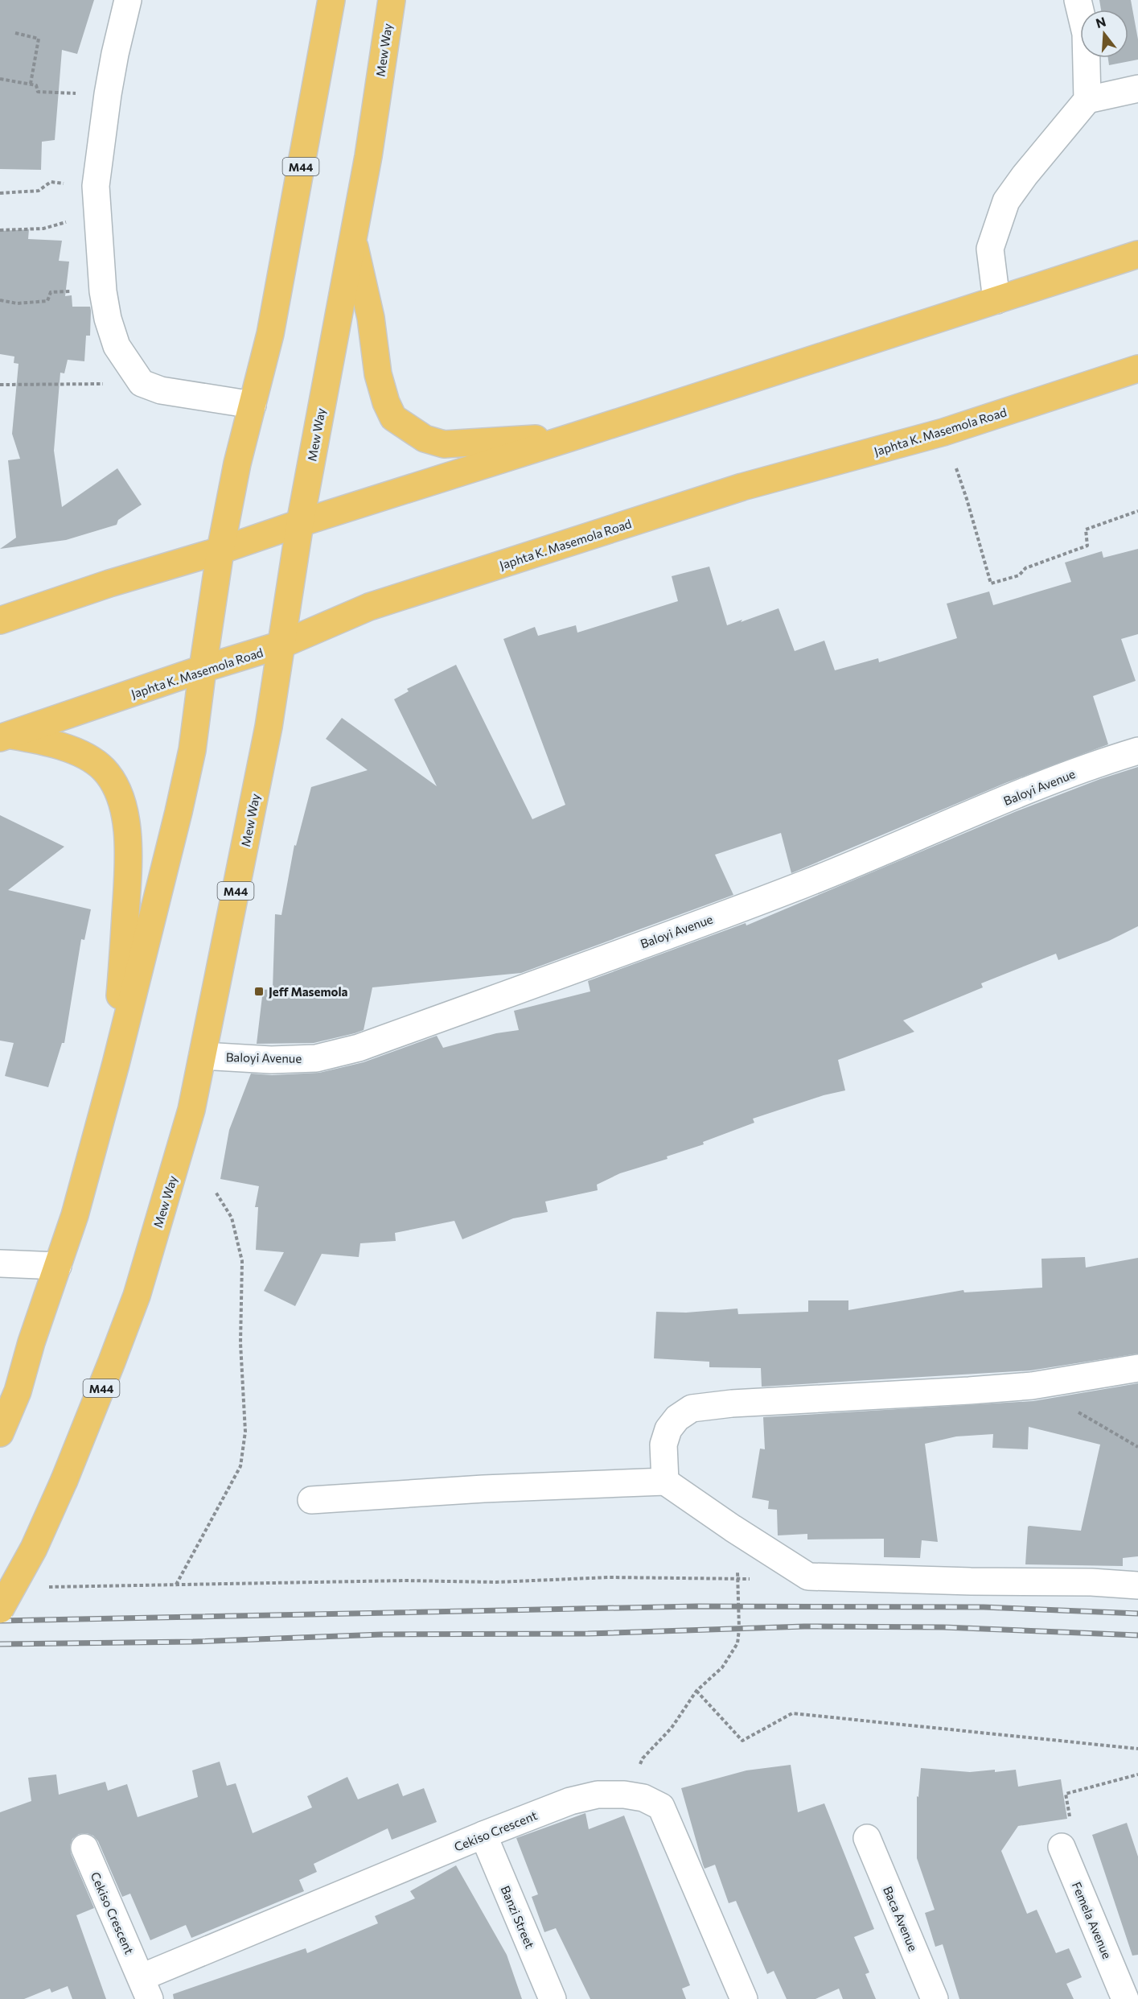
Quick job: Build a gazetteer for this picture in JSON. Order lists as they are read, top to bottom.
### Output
{
  "streets": {
    "main road": ["Mew Way", "M44", "Japhta K. Masemola Road"],
    "street": [
      "Baloyi Avenue",
      "Cekiso Crescent",
      "Banzi Street",
      "Baca Avenue",
      "Femela Avenue"
    ]
  },
  "crossings": [
    ["Mew Way", "Japhta K. Masemola Road"],
    ["Mew Way", "Baloyi Avenue"],
    ["M44", "Japhta K. Masemola Road"],
    ["Cekiso Crescent", "Banzi Street"]
  ],
  "places": {
    "transit": ["Jeff Masemola"]
  },
  "north": "top"
}
